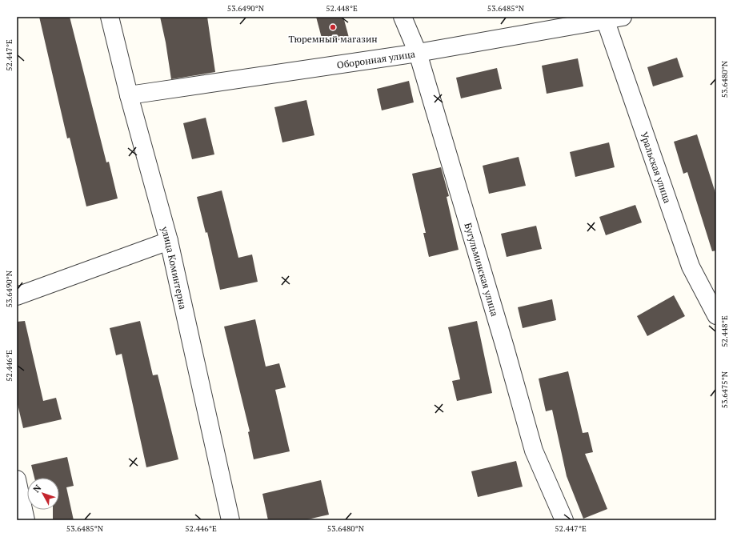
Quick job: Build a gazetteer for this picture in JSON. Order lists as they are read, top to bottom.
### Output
{
  "streets": {
    "street": [
      "Оборонная улица",
      "Уральская улица",
      "улица Коминтерна",
      "Бугульминская улица"
    ]
  },
  "crossings": [
    ["Оборонная улица", "Уральская улица"],
    ["Оборонная улица", "улица Коминтерна"],
    ["Оборонная улица", "Бугульминская улица"]
  ],
  "places": ["Тюремный магазин"],
  "north": "top left",
  "coordinates": [
    "53.6490°N",
    "52.448°E",
    "53.6485°N",
    "52.447°E",
    "53.6480°N",
    "52.446°E",
    "53.6475°N"
  ]
}
